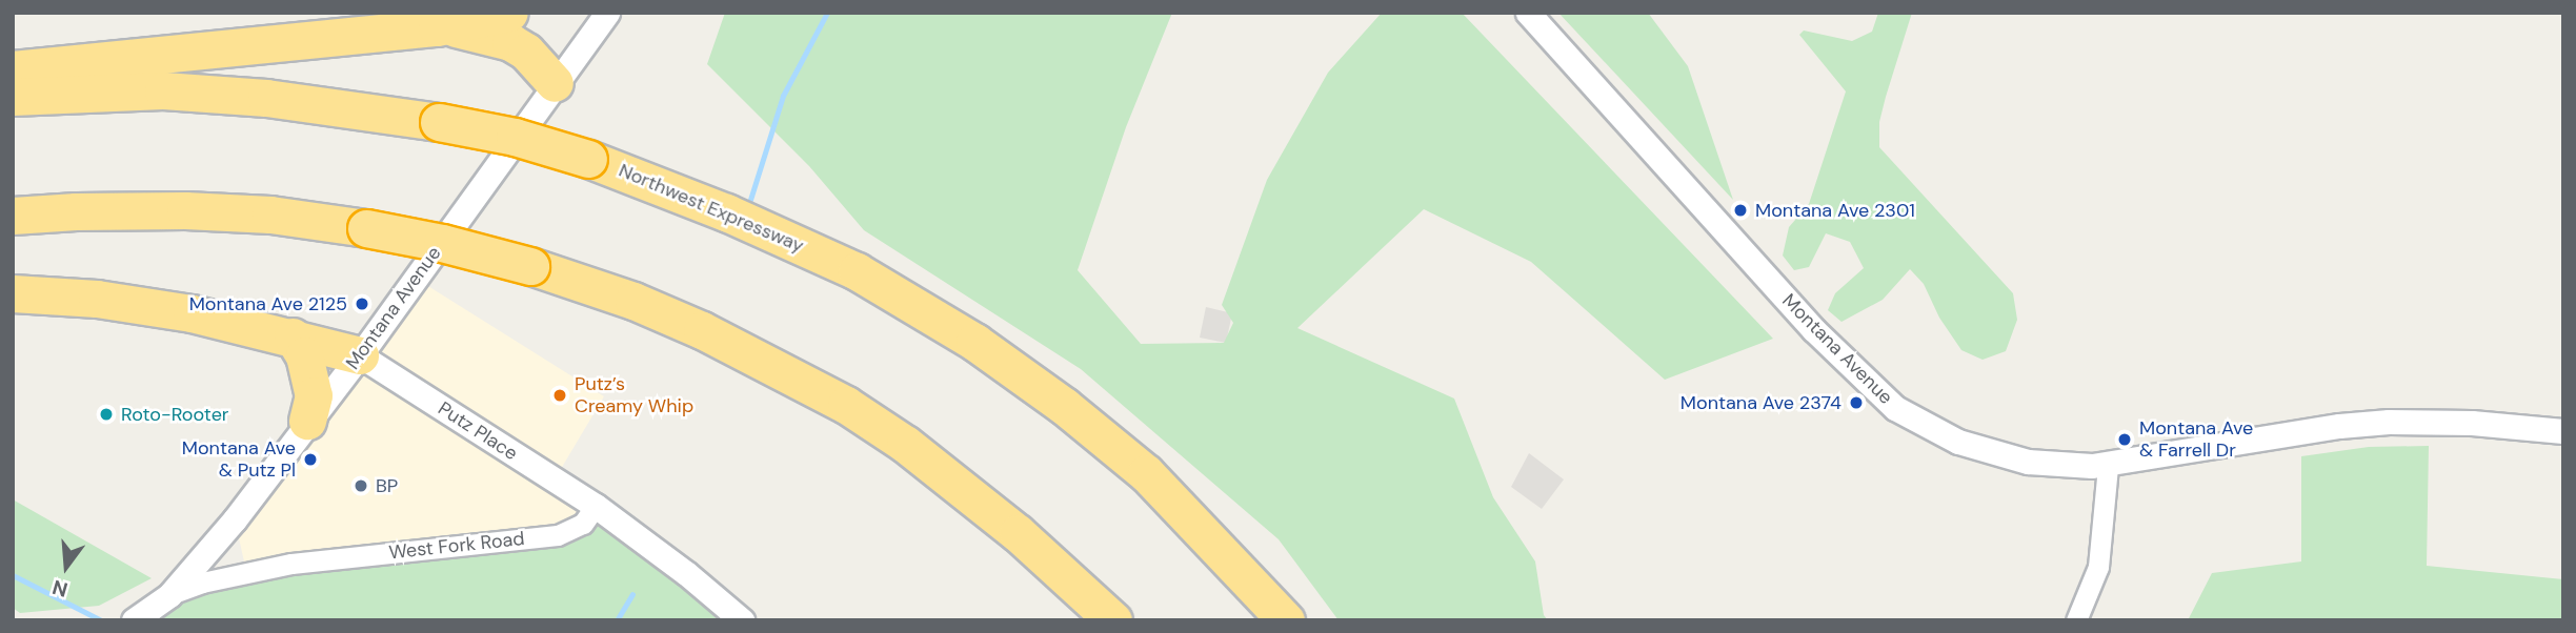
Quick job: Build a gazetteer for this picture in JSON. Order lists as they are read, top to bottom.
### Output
{
  "streets": {
    "highway": ["Northwest Expressway"],
    "street": ["Montana Avenue", "Putz Place", "West Fork Road"]
  },
  "crossings": [
    ["Montana Avenue", "Putz Place"],
    ["Montana Avenue", "West Fork Road"],
    ["Putz Place", "West Fork Road"]
  ],
  "places": [
    "Montana Ave 2301",
    "Montana Ave 2125",
    "Putz’s Creamy Whip",
    "Montana Ave 2374",
    "Roto-Rooter",
    "Montana Ave & Farrell Dr",
    "Montana Ave & Putz Pl",
    "BP"
  ],
  "north": "bottom"
}
